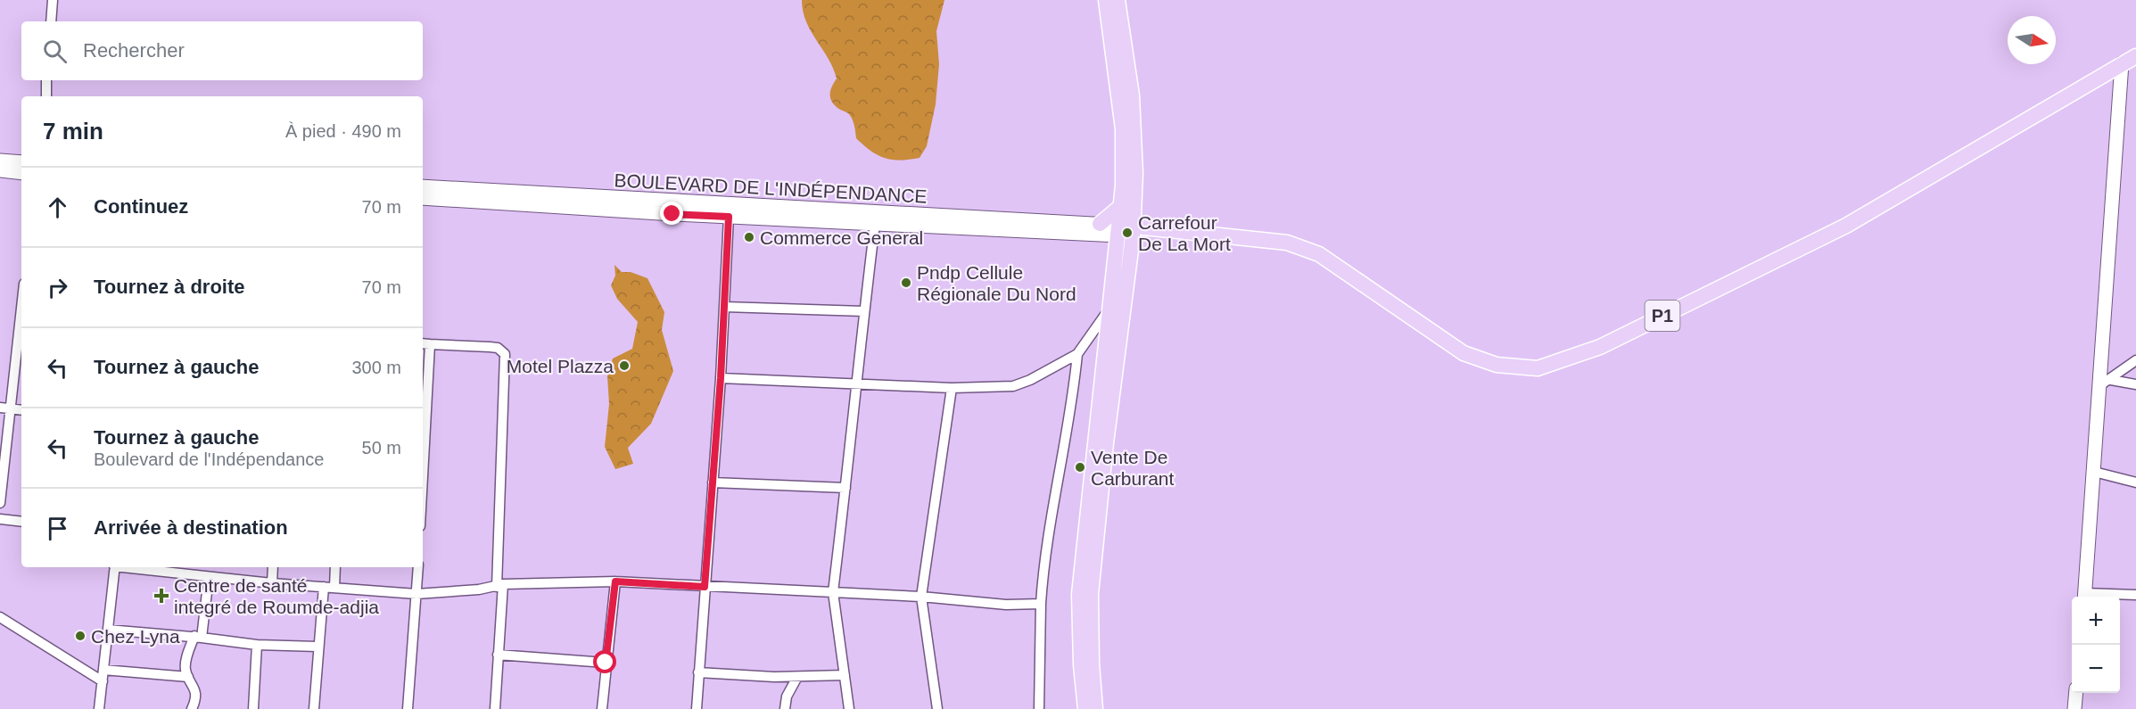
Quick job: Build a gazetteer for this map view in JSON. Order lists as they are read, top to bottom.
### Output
{
  "streets": {
    "main road": ["BOULEVARD DE L'INDÉPENDANCE", "P1"]
  },
  "crossings": [
    ["BOULEVARD DE L'INDÉPENDANCE", "P1"]
  ],
  "places": {
    "other": [
      "Carrefour De La Mort",
      "Commerce General",
      "Pndp Cellule Régionale Du Nord",
      "Motel Plazza",
      "Vente De Carburant",
      "Chez Lyna"
    ],
    "health": ["Centre de santé integré de Roumde-adjia"]
  },
  "north": "right",
  "page": {
    "search": "Rechercher",
    "heading": ["7 min", "À pied · 490 m"],
    "list": [
      ["Continuez", "70 m"],
      ["Tournez à droite", "70 m"],
      ["Tournez à gauche", "300 m"],
      ["Tournez à gauche", "Boulevard de l'Indépendance", "50 m"],
      "Arrivée à destination"
    ],
    "map_buttons": ["+", "−"]
  }
}
